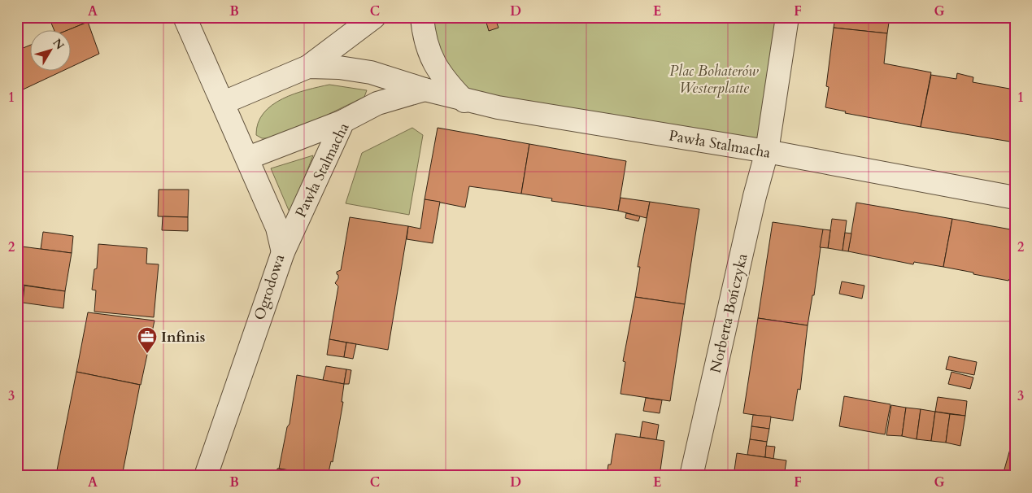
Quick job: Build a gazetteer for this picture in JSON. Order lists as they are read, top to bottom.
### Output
{
  "streets": {
    "street": ["Pawła Stalmacha", "Ogrodowa", "Norberta Bończyka"]
  },
  "crossings": [
    ["Pawła Stalmacha", "Ogrodowa"],
    ["Pawła Stalmacha", "Norberta Bończyka"]
  ],
  "parks": ["Plac Bohaterów Westerplatte"],
  "places": {
    "office": ["Infinis"]
  },
  "north": "top right",
  "grid": {
    "columns": [
      "A",
      "B",
      "C",
      "D",
      "E",
      "F",
      "G"
    ],
    "rows": ["1", "2", "3"]
  }
}
